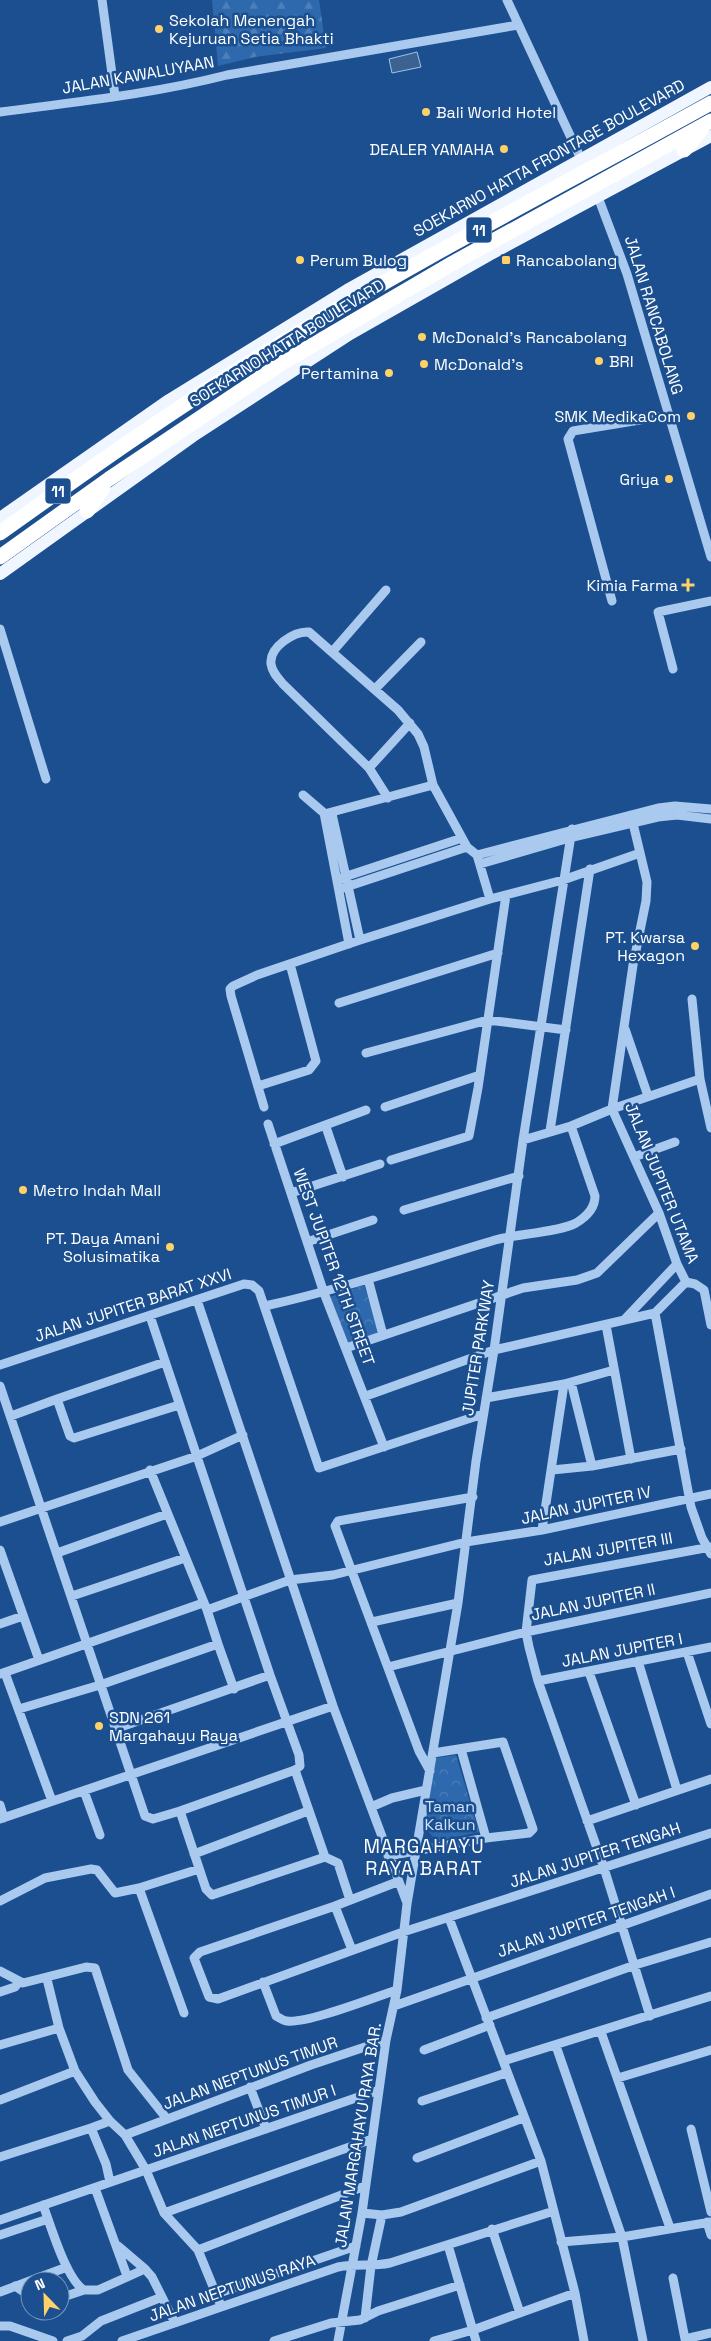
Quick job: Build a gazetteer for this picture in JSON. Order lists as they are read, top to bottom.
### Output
{
  "streets": {
    "highway": ["11", "SOEKARNO HATTA BOULEVARD"],
    "main road": ["SOEKARNO HATTA FRONTAGE BOULEVARD"],
    "street": [
      "JALAN KAWALUYAAN",
      "JALAN RANCABOLANG",
      "JALAN JUPITER UTAMA",
      "WEST JUPITER 12TH STREET",
      "JALAN JUPITER BARAT XXVI",
      "JUPITER PARKWAY",
      "JALAN JUPITER IV",
      "JALAN JUPITER III",
      "JALAN JUPITER II",
      "JALAN JUPITER I",
      "JALAN JUPITER TENGAH",
      "JALAN JUPITER TENGAH I",
      "JALAN NEPTUNUS TIMUR",
      "JALAN NEPTUNUS TIMUR I",
      "JALAN MARGAHAYU RAYA BAR.",
      "JALAN NEPTUNUS RAYA"
    ]
  },
  "crossings": [
    ["SOEKARNO HATTA FRONTAGE BOULEVARD", "SOEKARNO HATTA BOULEVARD"],
    ["WEST JUPITER 12TH STREET", "JALAN JUPITER BARAT XXVI"],
    ["JUPITER PARKWAY", "JALAN JUPITER IV"],
    ["JUPITER PARKWAY", "JALAN JUPITER II"],
    ["JUPITER PARKWAY", "JALAN MARGAHAYU RAYA BAR."],
    ["JALAN JUPITER III", "JALAN JUPITER II"],
    ["JALAN JUPITER TENGAH", "JALAN MARGAHAYU RAYA BAR."],
    ["JALAN JUPITER TENGAH I", "JALAN MARGAHAYU RAYA BAR."],
    ["JALAN NEPTUNUS TIMUR", "JALAN MARGAHAYU RAYA BAR."],
    ["JALAN NEPTUNUS TIMUR I", "JALAN MARGAHAYU RAYA BAR."],
    ["JALAN MARGAHAYU RAYA BAR.", "JALAN NEPTUNUS RAYA"]
  ],
  "districts": ["MARGAHAYU RAYA BARAT"],
  "parks": ["Taman Kalkun"],
  "places": {
    "other": [
      "Sekolah Menengah Kejuruan Setia Bhakti",
      "Bali World Hotel",
      "DEALER YAMAHA",
      "Perum Bulog",
      "McDonald's Rancabolang",
      "BRI",
      "McDonald's",
      "Pertamina",
      "SMK MedikaCom",
      "Griya",
      "PT. Kwarsa Hexagon",
      "Metro Indah Mall",
      "PT. Daya Amani Solusimatika",
      "SDN 261 Margahayu Raya"
    ],
    "transit": ["Rancabolang"],
    "health": ["Kimia Farma"]
  },
  "north": "top left"
}
